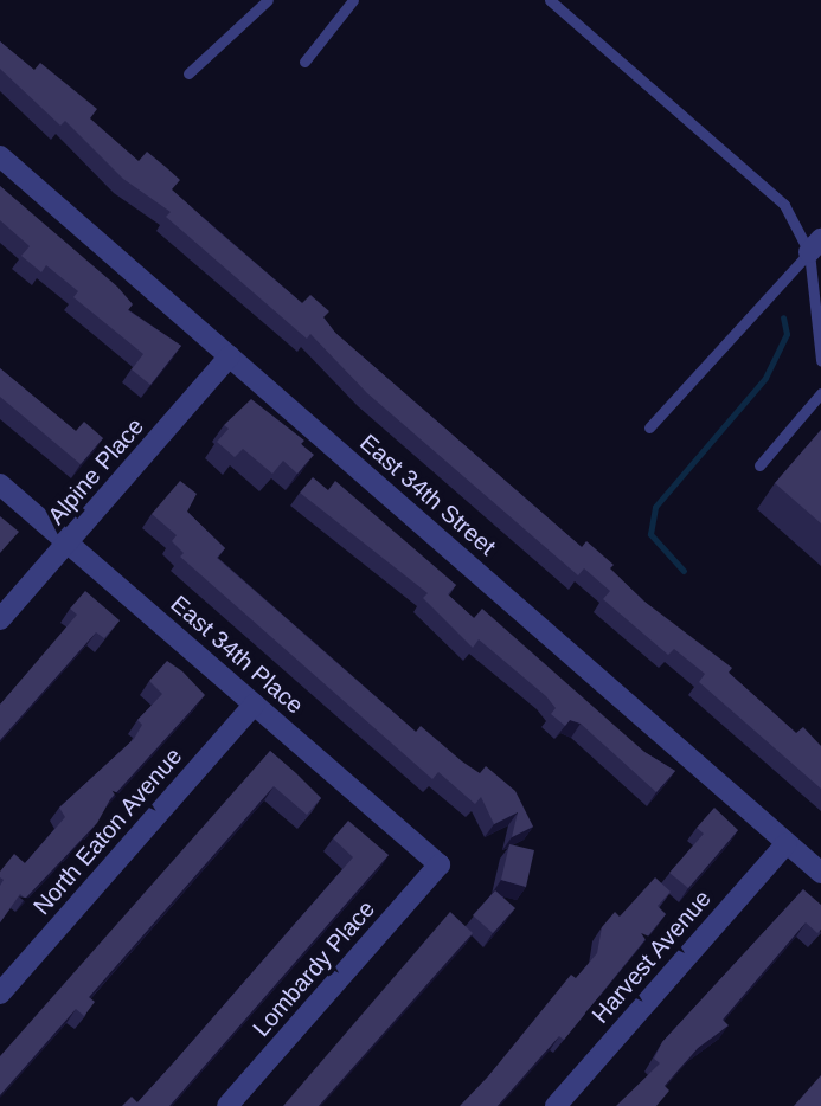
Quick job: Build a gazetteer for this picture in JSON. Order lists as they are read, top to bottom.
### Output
{
  "streets": {
    "street": [
      "Alpine Place",
      "East 34th Street",
      "East 34th Place",
      "North Eaton Avenue",
      "Harvest Avenue",
      "Lombardy Place"
    ]
  },
  "crossings": [
    ["Alpine Place", "East 34th Street"],
    ["Alpine Place", "East 34th Place"],
    ["East 34th Street", "Harvest Avenue"],
    ["East 34th Place", "North Eaton Avenue"],
    ["East 34th Place", "Lombardy Place"]
  ]
}
